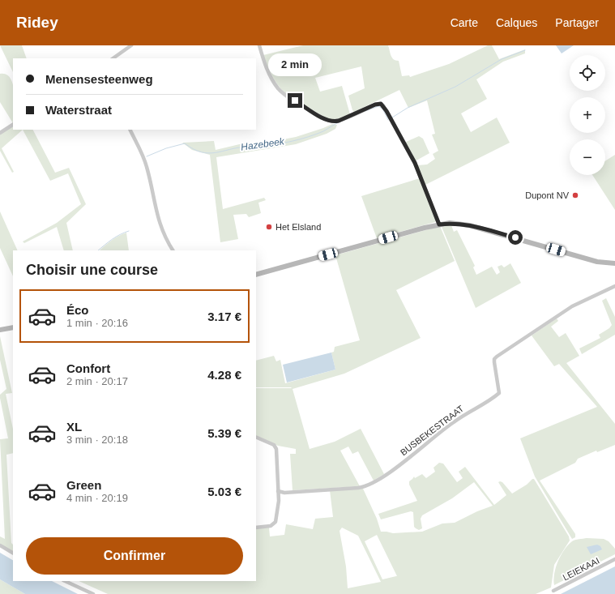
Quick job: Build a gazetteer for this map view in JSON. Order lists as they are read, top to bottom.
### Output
{
  "streets": {
    "street": ["BUSBEKESTRAAT", "LEIEKAAI"]
  },
  "water": ["Hazebeek"],
  "places": ["Dupont NV", "Het Elsland"],
  "page": {
    "header": "Ridey",
    "nav": ["Carte", "Calques", "Partager"],
    "bubble": "2 min",
    "map_buttons": ["+", "−"],
    "banner": ["Menensesteenweg", "Waterstraat"],
    "heading": "Choisir une course",
    "list": [
      {
        "name": "Éco",
        "note": "1 min · 20:16",
        "value": "3.17 €"
      },
      {
        "name": "Confort",
        "note": "2 min · 20:17",
        "value": "4.28 €"
      },
      {
        "name": "XL",
        "note": "3 min · 20:18",
        "value": "5.39 €"
      },
      {
        "name": "Green",
        "note": "4 min · 20:19",
        "value": "5.03 €"
      }
    ],
    "buttons": "Confirmer"
  }
}
